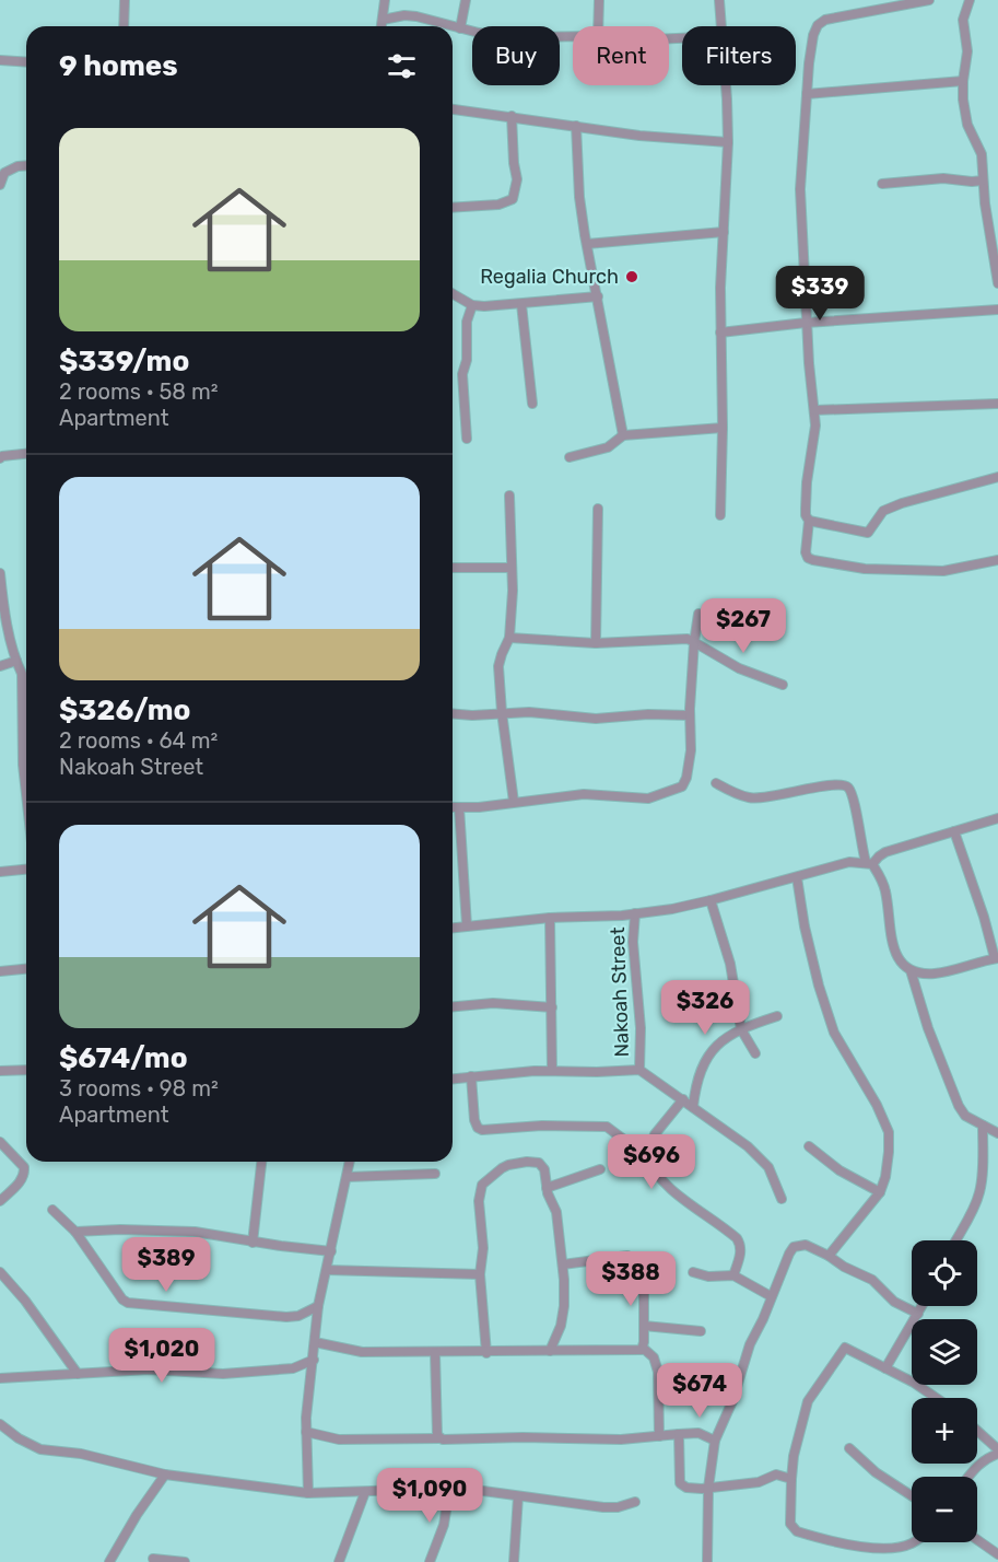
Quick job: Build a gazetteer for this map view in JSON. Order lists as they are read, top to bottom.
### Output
{
  "streets": {
    "street": ["Nakoah Street"]
  },
  "places": ["Regalia Church"],
  "page": {
    "chip": ["Buy", "Rent", "Filters"],
    "heading": "9 homes",
    "list": [
      {
        "name": "$339/mo",
        "note": "2 rooms · 58 m² · Apartment"
      },
      {
        "name": "$326/mo",
        "note": "2 rooms · 64 m² · Nakoah Street"
      },
      {
        "name": "$674/mo",
        "note": "3 rooms · 98 m² · Apartment"
      }
    ],
    "price": [
      "$339",
      "$267",
      "$326",
      "$696",
      "$389",
      "$388",
      "$1,020",
      "$674",
      "$1,090"
    ],
    "map_buttons": ["+", "−"]
  }
}
